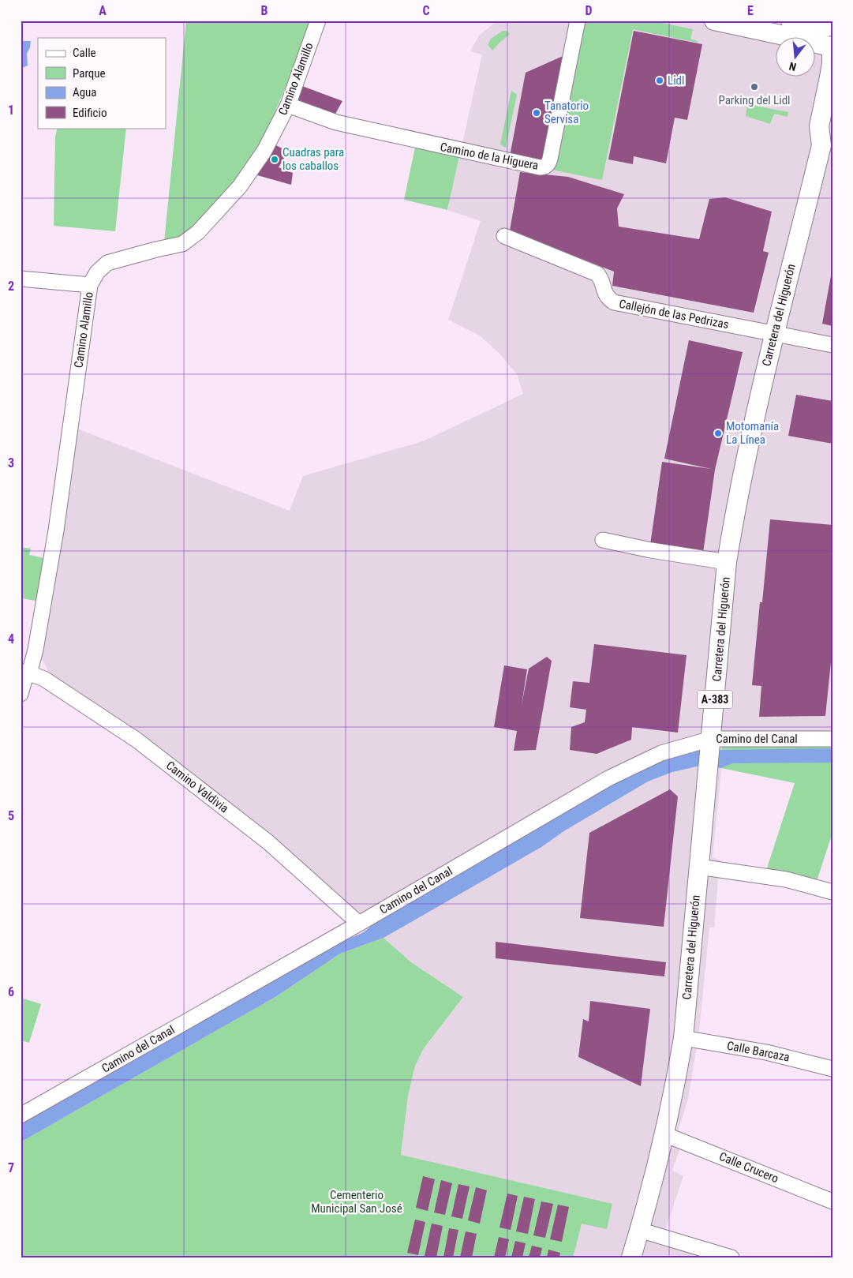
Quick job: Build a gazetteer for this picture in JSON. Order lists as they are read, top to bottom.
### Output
{
  "streets": {
    "main road": ["Carretera del Higuerón", "A-383"],
    "street": [
      "Camino Alamillo",
      "Camino de la Higuera",
      "Callejón de las Pedrizas",
      "Camino del Canal",
      "Camino Valdivia",
      "Calle Barcaza",
      "Calle Crucero"
    ]
  },
  "crossings": [
    ["Camino Alamillo", "Camino de la Higuera"],
    ["Camino Alamillo", "Camino Valdivia"],
    ["Callejón de las Pedrizas", "Carretera del Higuerón"],
    ["Carretera del Higuerón", "A-383"],
    ["Carretera del Higuerón", "Camino del Canal"],
    ["Carretera del Higuerón", "Calle Barcaza"],
    ["Carretera del Higuerón", "Calle Crucero"],
    ["Camino del Canal", "Camino Valdivia"]
  ],
  "parks": ["Cementerio Municipal San José"],
  "places": [
    "Lidl",
    "Parking del Lidl",
    "Tanatorio Servisa",
    "Cuadras para los caballos",
    "Motomanía La Línea"
  ],
  "legend": [
    "Calle",
    "Parque",
    "Agua",
    "Edificio"
  ],
  "north": "bottom",
  "grid": {
    "columns": [
      "A",
      "B",
      "C",
      "D",
      "E"
    ],
    "rows": [
      "1",
      "2",
      "3",
      "4",
      "5",
      "6",
      "7"
    ]
  }
}
